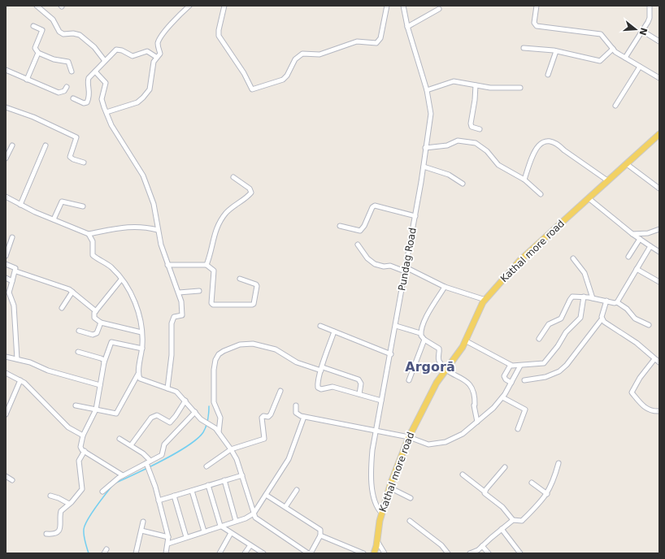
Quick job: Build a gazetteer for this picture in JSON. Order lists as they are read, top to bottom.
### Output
{
  "streets": {
    "main road": ["Kathal more road"],
    "street": ["Pundag Road"]
  },
  "crossings": [
    ["Kathal more road", "Pundag Road"]
  ],
  "districts": ["Argorā"],
  "north": "right"
}
